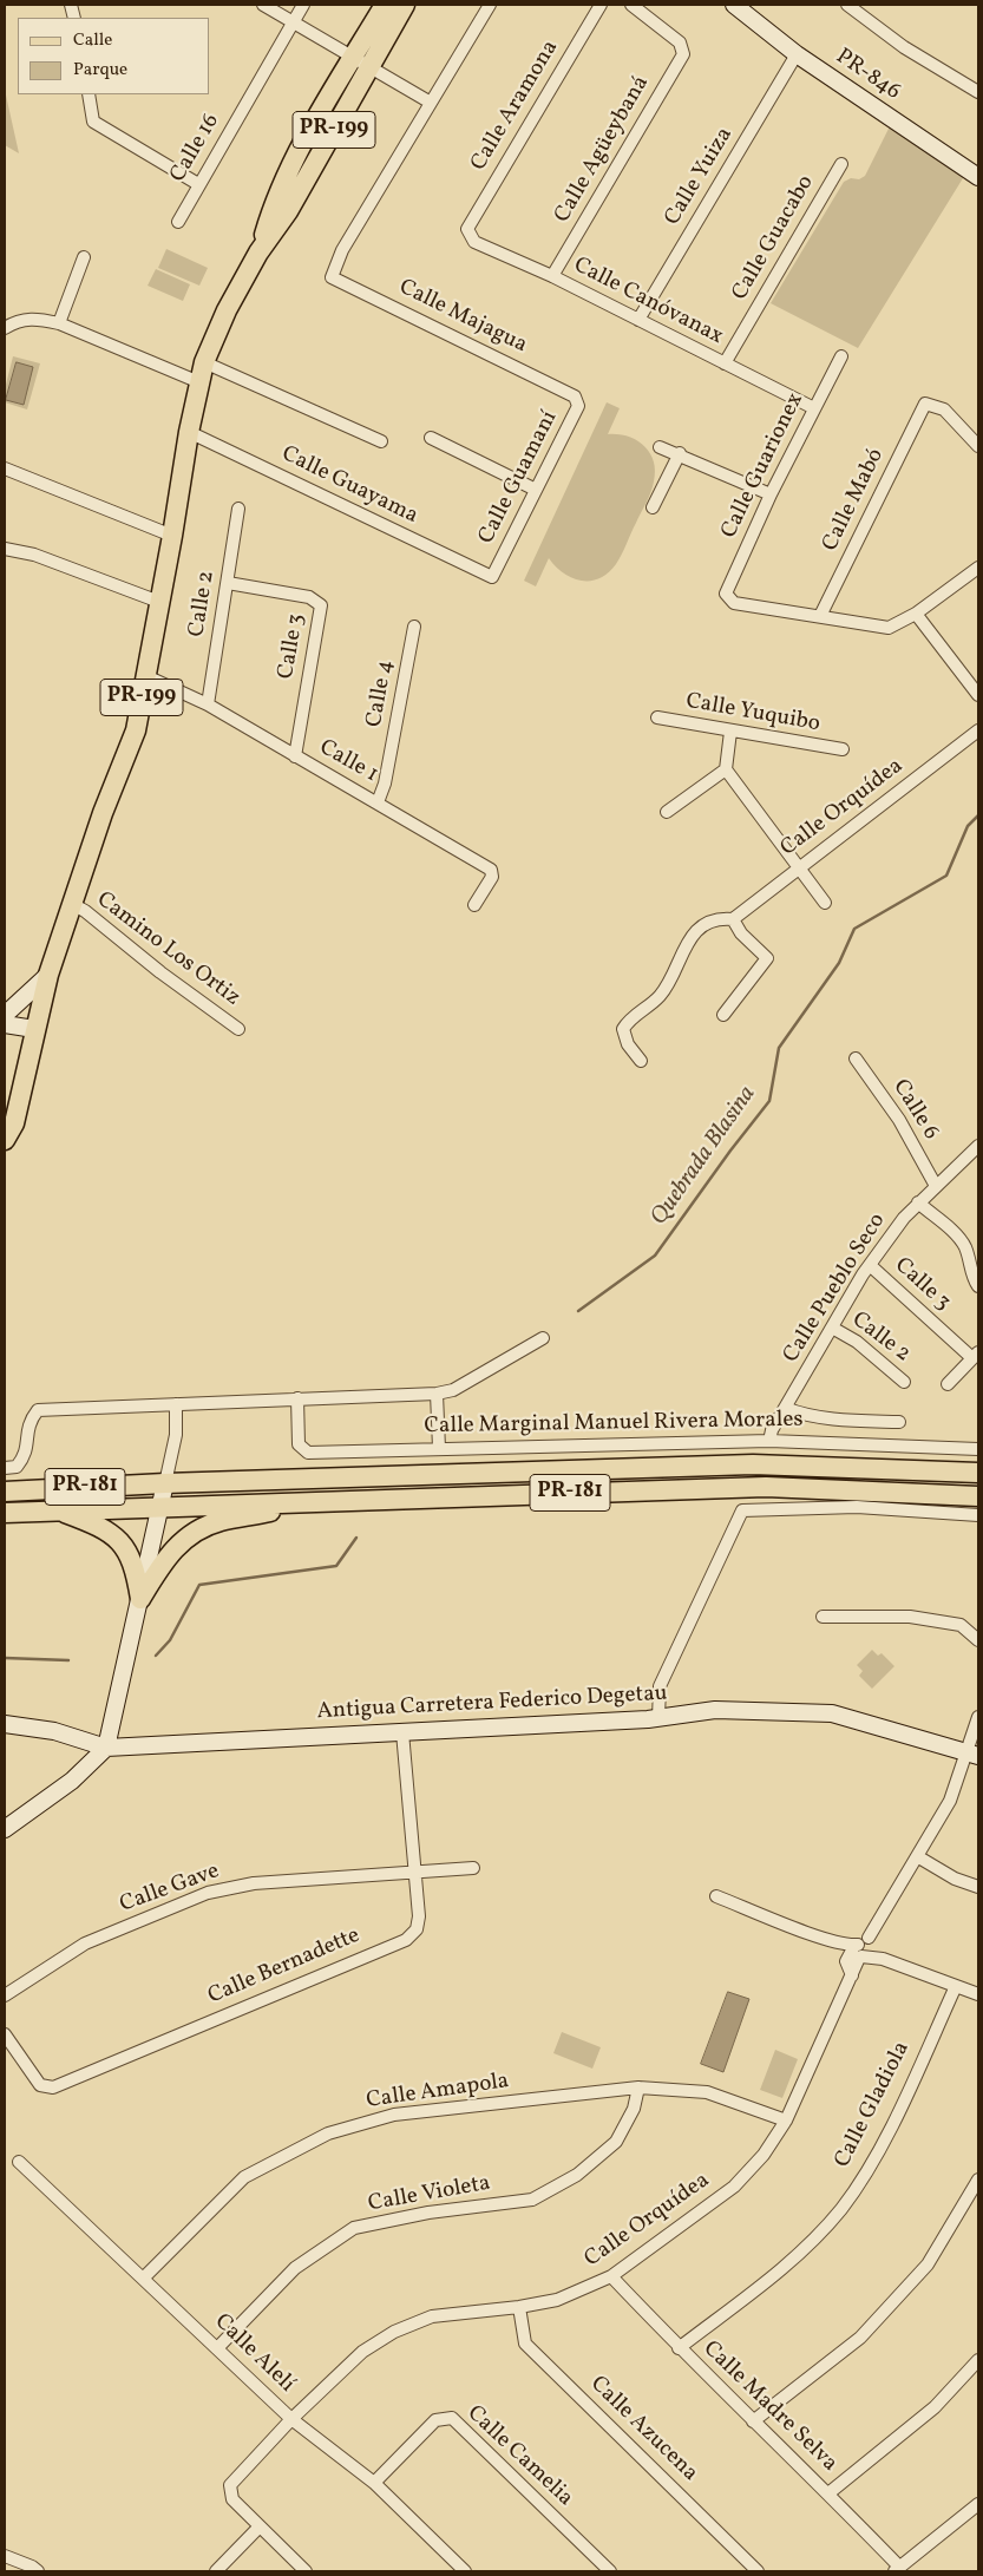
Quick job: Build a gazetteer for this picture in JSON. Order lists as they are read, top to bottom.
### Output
{
  "streets": {
    "main road": ["PR-199", "PR-181"],
    "street": [
      "PR-846",
      "Calle Aramona",
      "Calle 16",
      "Calle Agüeybaná",
      "Calle Yuiza",
      "Calle Guacabo",
      "Calle Canóvanax",
      "Calle Majagua",
      "Calle Guarionex",
      "Calle Guamaní",
      "Calle Guayama",
      "Calle Mabó",
      "Calle 2",
      "Calle 3",
      "Calle 4",
      "Calle Yuquibo",
      "Calle 1",
      "Calle Orquídea",
      "Camino Los Ortiz",
      "Calle 6",
      "Calle Pueblo Seco",
      "Calle Marginal Manuel Rivera Morales",
      "Antigua Carretera Federico Degetau",
      "Calle Gave",
      "Calle Bernadette",
      "Calle Amapola",
      "Calle Gladiola",
      "Calle Violeta",
      "Calle Alelí",
      "Calle Madre Selva",
      "Calle Azucena",
      "Calle Camelia"
    ]
  },
  "crossings": [
    ["PR-846", "Calle Yuiza"],
    ["Calle Aramona", "Calle Canóvanax"],
    ["PR-199", "Calle Guayama"],
    ["PR-199", "Calle 1"],
    ["PR-199", "Camino Los Ortiz"],
    ["Calle Agüeybaná", "Calle Canóvanax"],
    ["Calle Yuiza", "Calle Canóvanax"],
    ["Calle Guacabo", "Calle Canóvanax"],
    ["Calle Canóvanax", "Calle Guarionex"],
    ["Calle Majagua", "Calle Guamaní"],
    ["Calle Guarionex", "Calle Mabó"],
    ["Calle Guamaní", "Calle Guayama"],
    ["Calle 2", "Calle 3"],
    ["Calle 2", "Calle 1"],
    ["Calle 2", "Calle Pueblo Seco"],
    ["Calle 3", "Calle 1"],
    ["Calle 3", "Calle Pueblo Seco"],
    ["Calle 4", "Calle 1"],
    ["Calle Orquídea", "Calle Amapola"],
    ["Calle Orquídea", "Calle Alelí"],
    ["Calle Orquídea", "Calle Madre Selva"],
    ["Calle Orquídea", "Calle Azucena"],
    ["Calle 6", "Calle Pueblo Seco"],
    ["Calle Pueblo Seco", "Calle Marginal Manuel Rivera Morales"],
    ["Antigua Carretera Federico Degetau", "Calle Bernadette"],
    ["Calle Gave", "Calle Bernadette"],
    ["Calle Amapola", "Calle Violeta"],
    ["Calle Amapola", "Calle Alelí"],
    ["Calle Gladiola", "Calle Madre Selva"],
    ["Calle Violeta", "Calle Alelí"],
    ["Calle Alelí", "Calle Camelia"]
  ],
  "water": ["Quebrada Blasina"],
  "legend": ["Calle", "Parque"]
}
